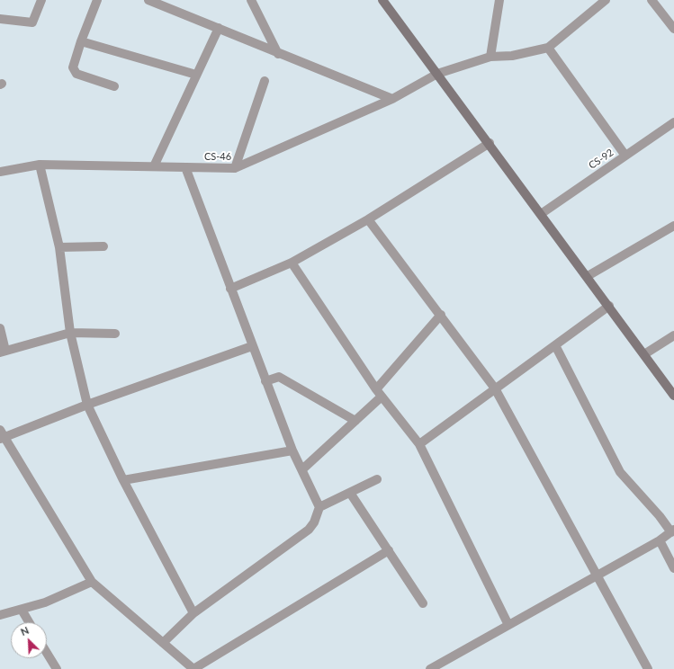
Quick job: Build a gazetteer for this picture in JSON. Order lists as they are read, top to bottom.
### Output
{
  "streets": {
    "street": ["CS-46", "CS-92"]
  },
  "north": "top left"
}
